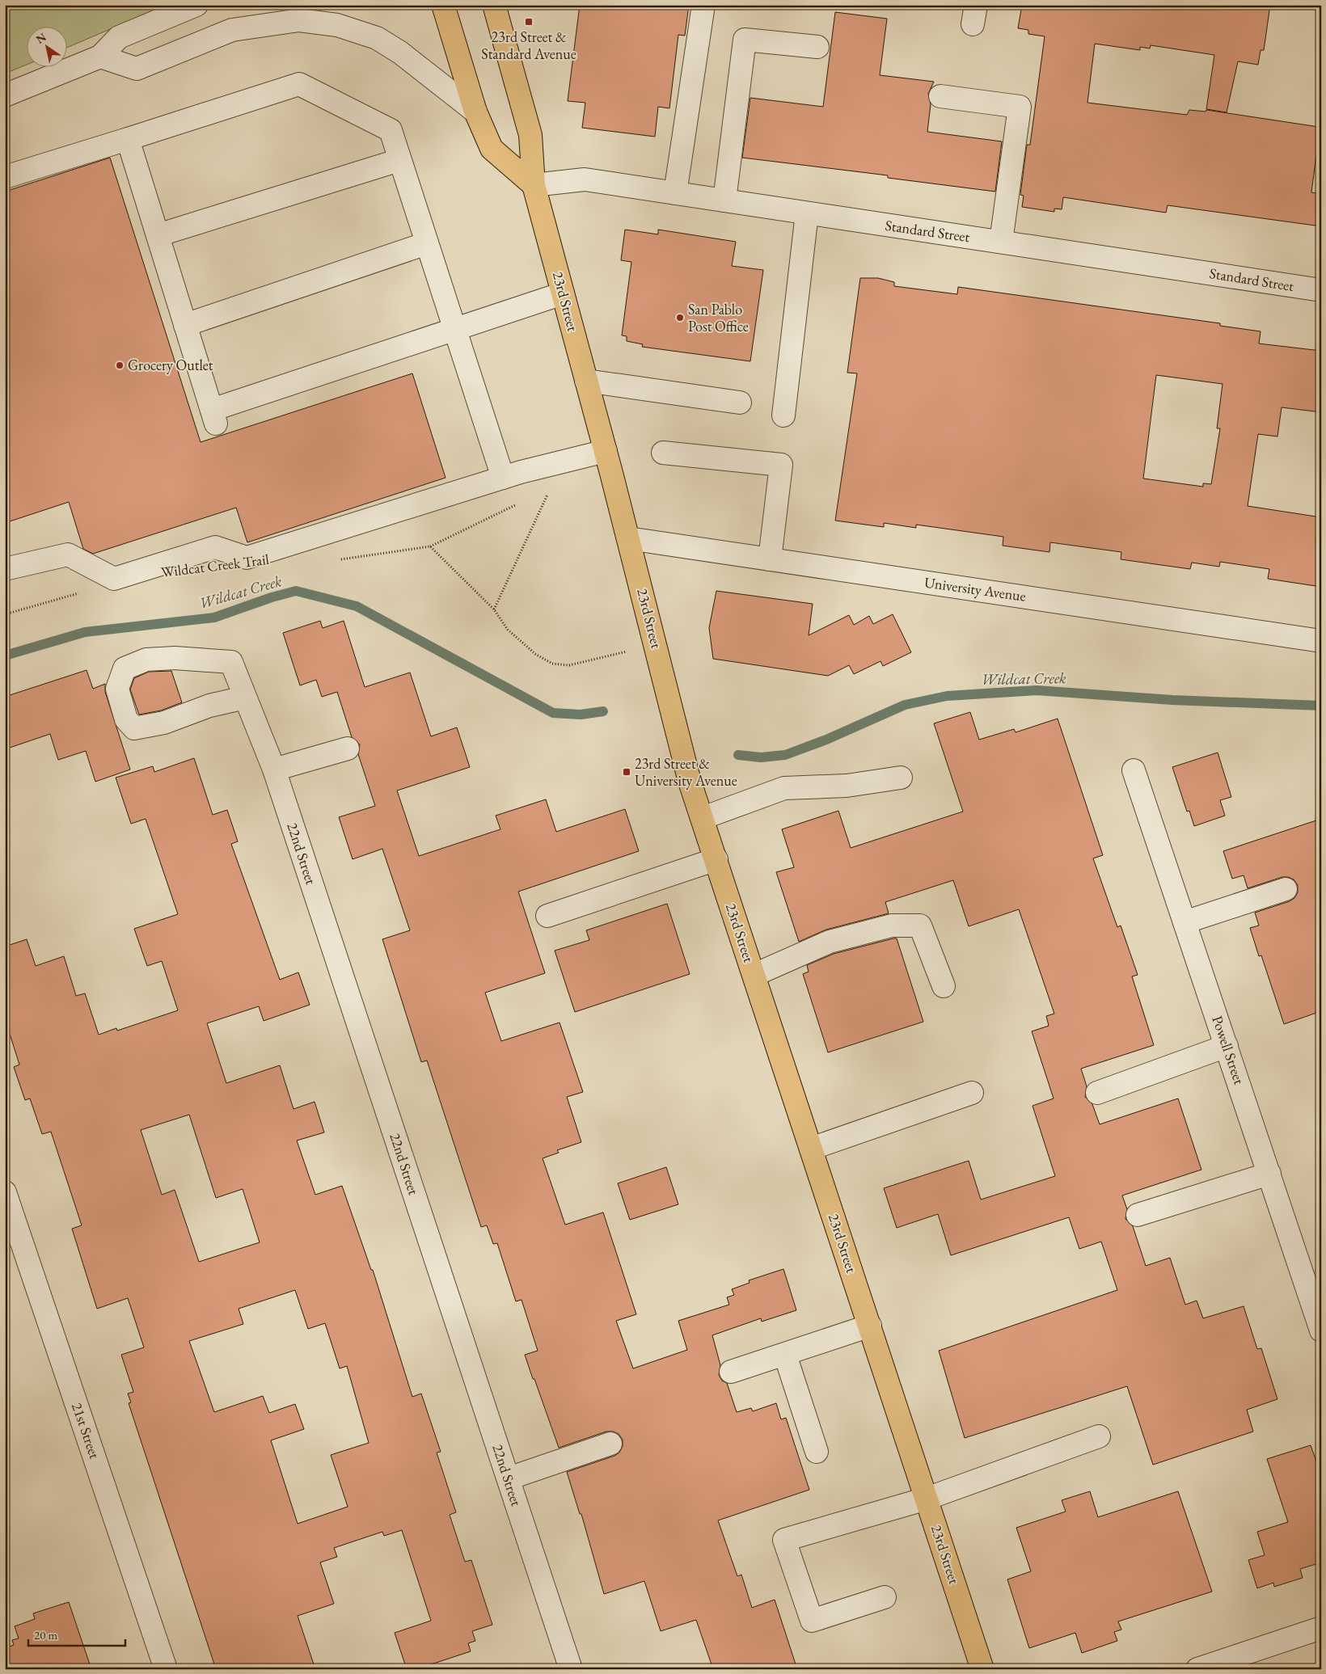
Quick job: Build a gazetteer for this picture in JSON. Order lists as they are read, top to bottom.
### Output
{
  "streets": {
    "main road": ["23rd Street"],
    "street": [
      "Standard Street",
      "University Avenue",
      "22nd Street",
      "Powell Street",
      "21st Street"
    ]
  },
  "crossings": [
    ["Standard Street", "23rd Street"],
    ["23rd Street", "University Avenue"]
  ],
  "water": ["Wildcat Creek"],
  "places": {
    "transit": ["23rd Street & Standard Avenue", "23rd Street & University Avenue"],
    "other": ["San Pablo Post Office", "Grocery Outlet"]
  },
  "scale_bar": "20 m",
  "north": "top left"
}
